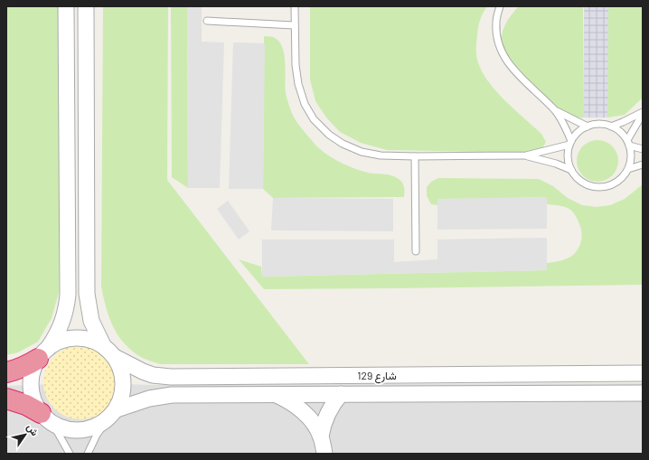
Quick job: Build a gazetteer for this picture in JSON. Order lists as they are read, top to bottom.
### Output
{
  "streets": {
    "street": ["شارع 129"]
  },
  "north": "top right"
}
